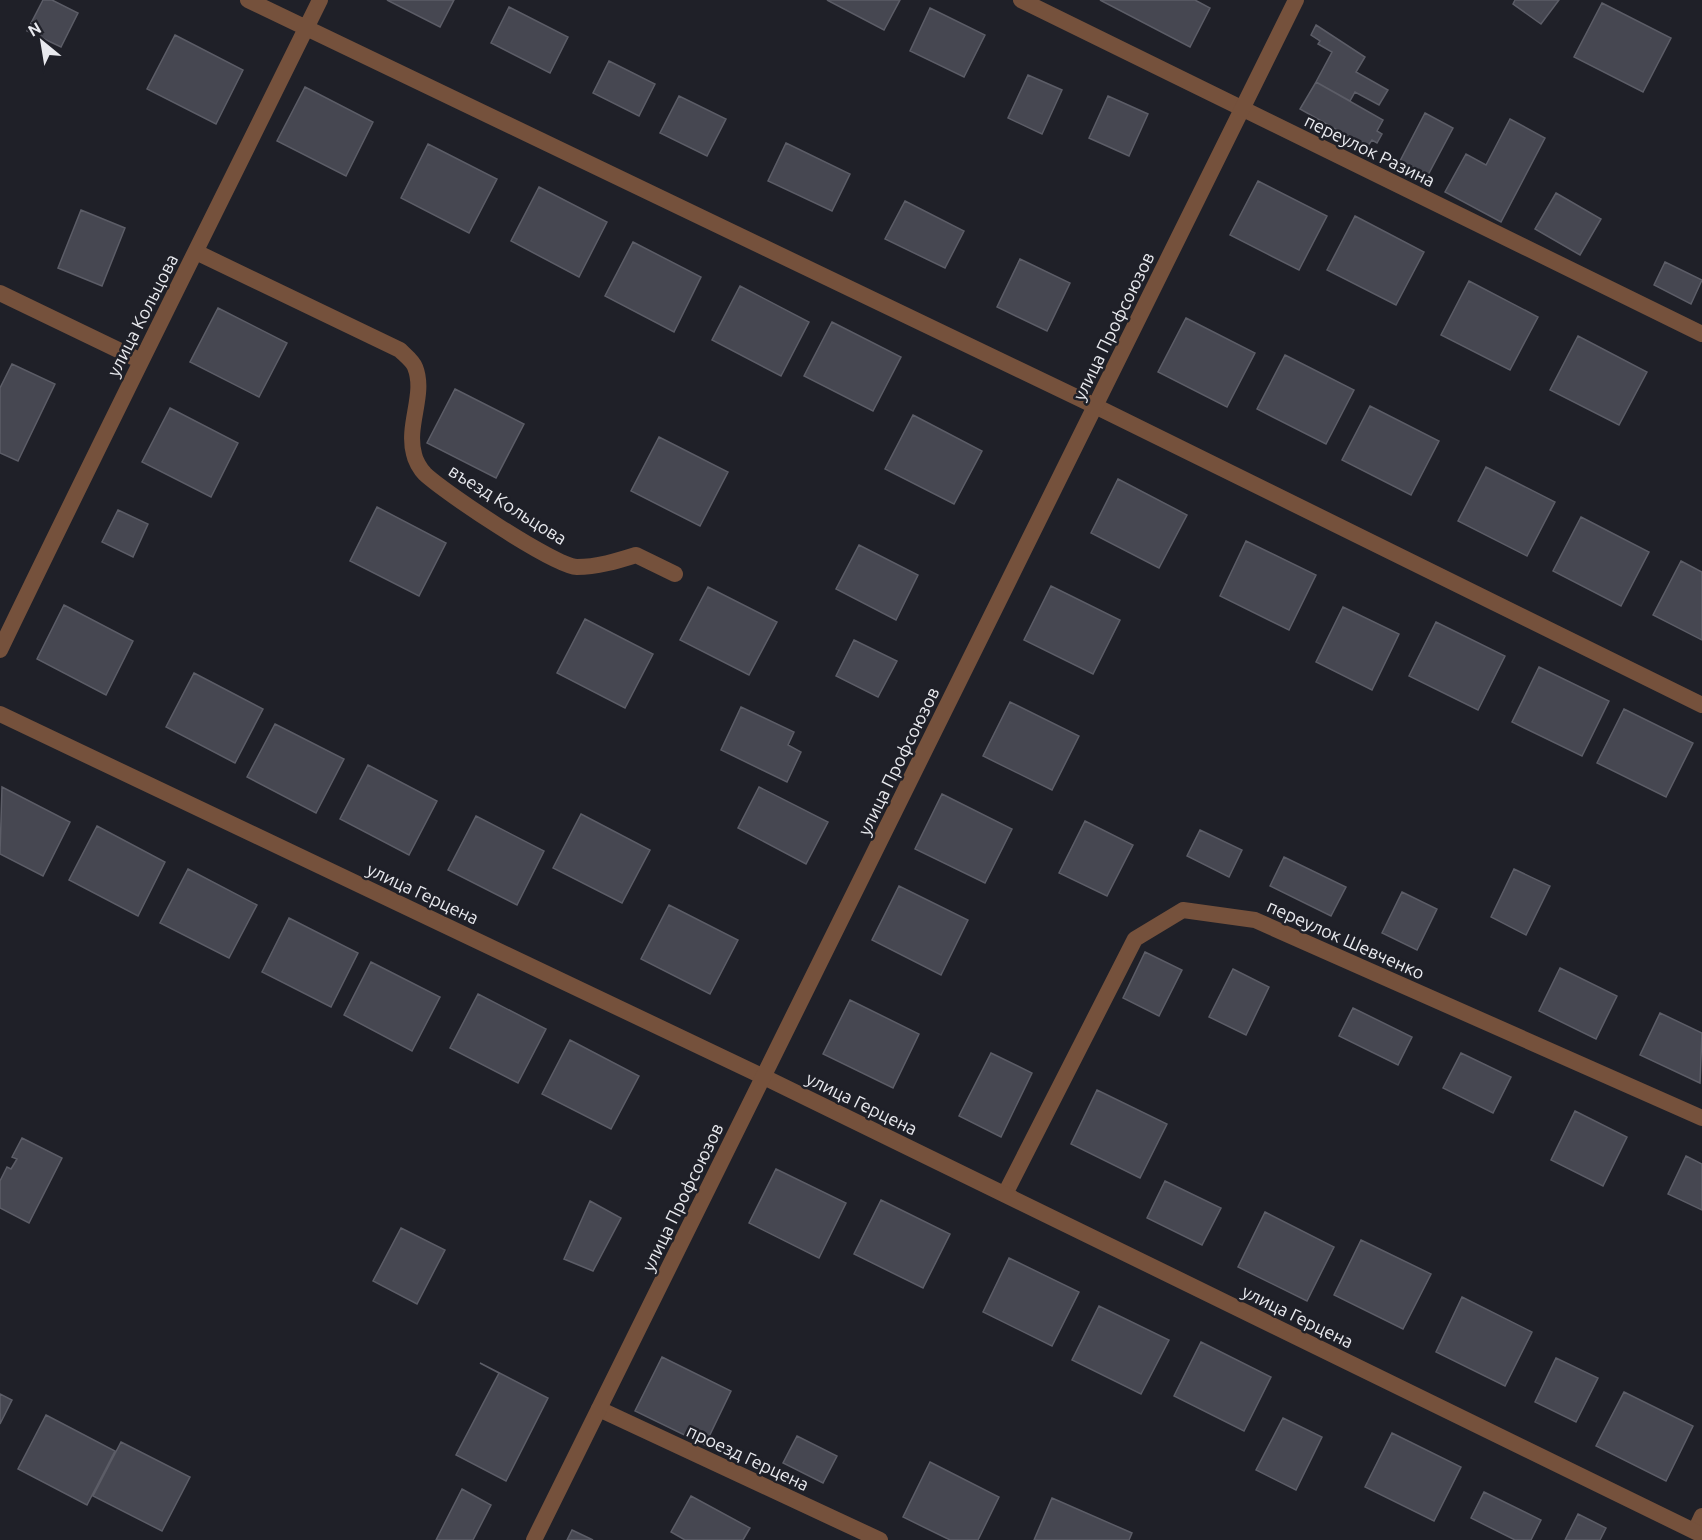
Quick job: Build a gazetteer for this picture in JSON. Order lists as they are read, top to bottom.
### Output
{
  "streets": {
    "street": [
      "переулок Разина",
      "улица Кольцова",
      "улица Профсоюзов",
      "въезд Кольцова",
      "улица Герцена",
      "переулок Шевченко",
      "проезд Герцена"
    ]
  },
  "crossings": [
    ["переулок Разина", "улица Профсоюзов"],
    ["улица Кольцова", "въезд Кольцова"],
    ["улица Профсоюзов", "улица Герцена"],
    ["улица Профсоюзов", "проезд Герцена"],
    ["улица Герцена", "переулок Шевченко"]
  ],
  "north": "top left"
}
